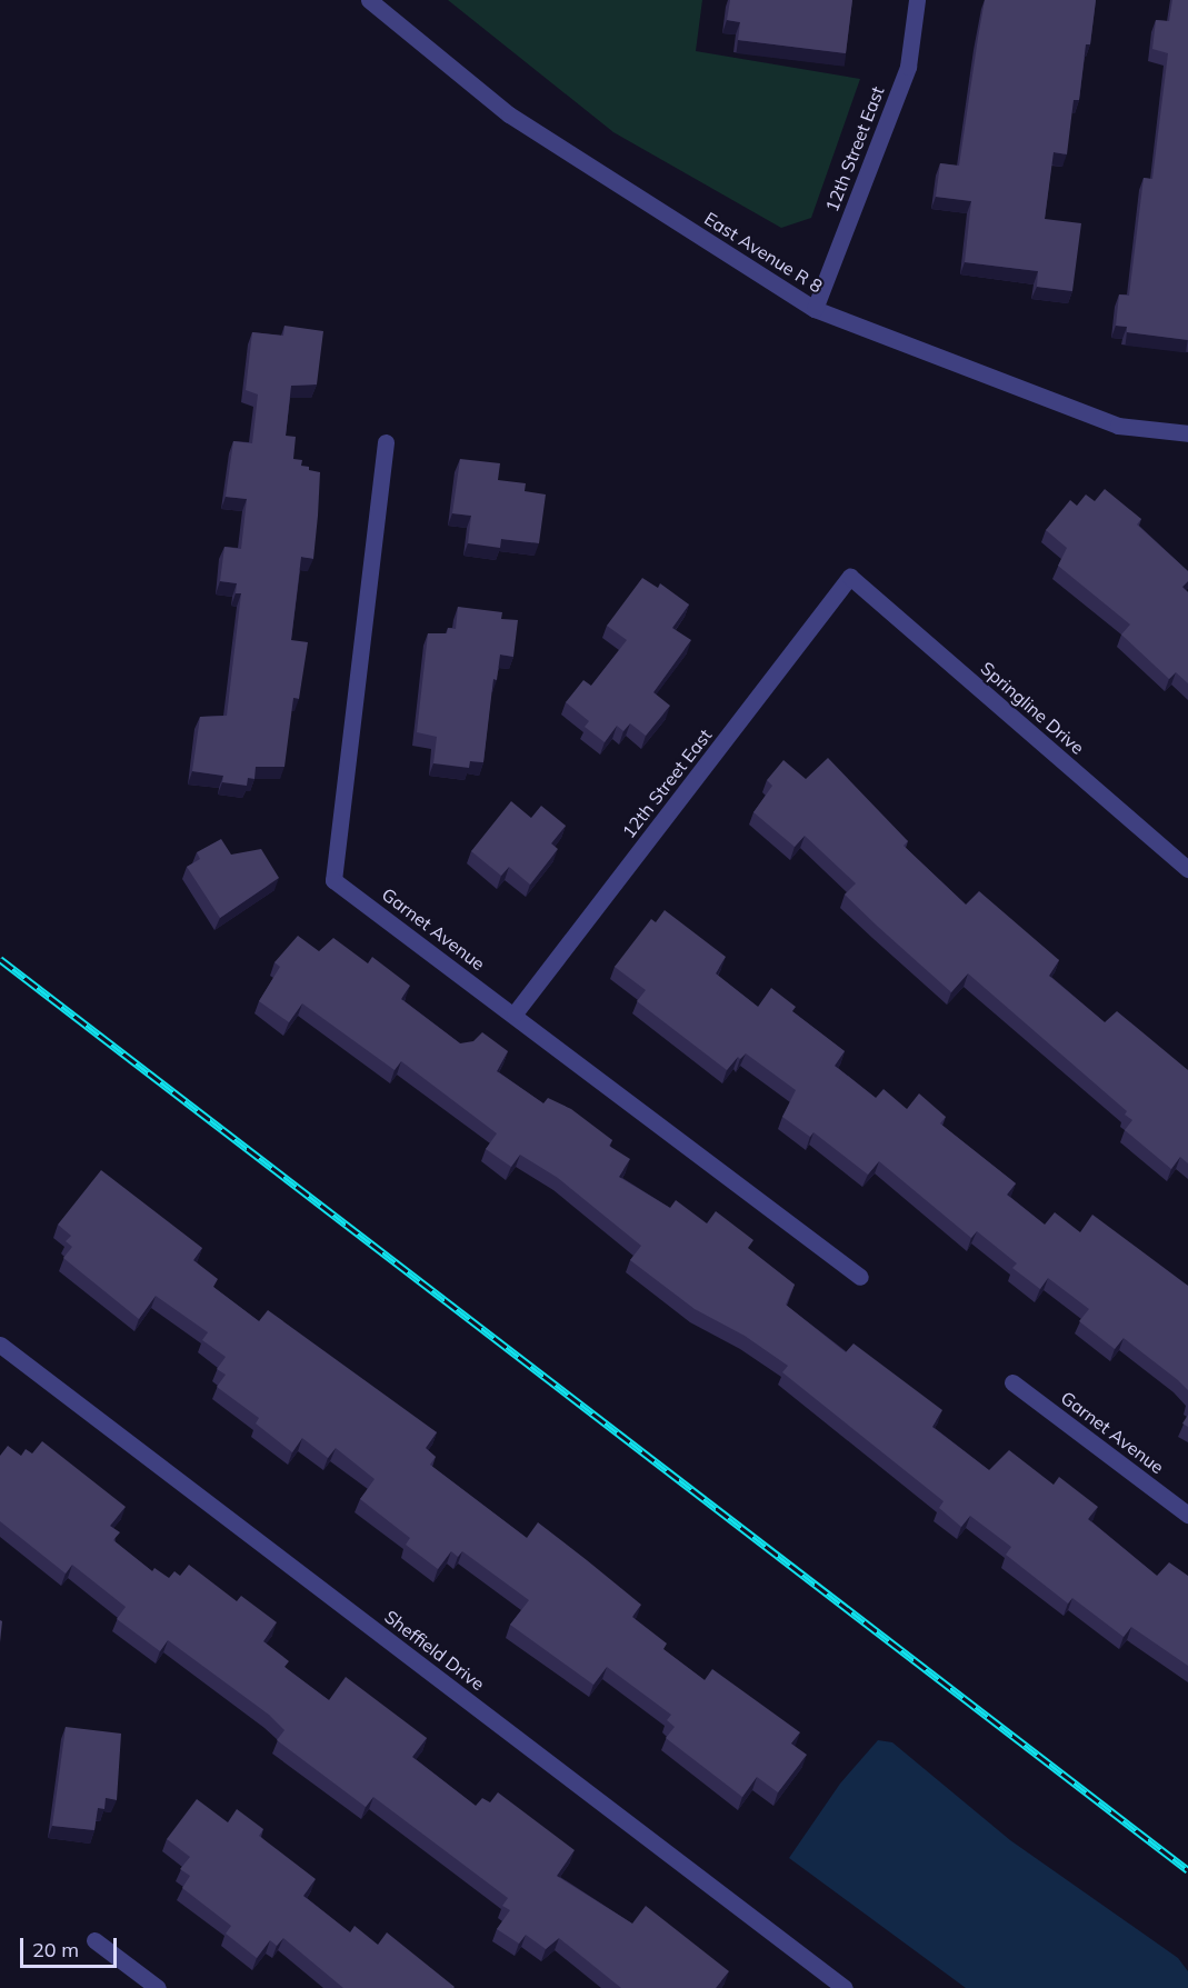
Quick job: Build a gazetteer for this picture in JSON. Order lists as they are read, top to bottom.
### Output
{
  "streets": {
    "street": [
      "12th Street East",
      "East Avenue R 8",
      "Springline Drive",
      "Garnet Avenue",
      "Sheffield Drive"
    ]
  },
  "crossings": [
    ["12th Street East", "East Avenue R 8"],
    ["12th Street East", "Springline Drive"],
    ["12th Street East", "Garnet Avenue"]
  ],
  "scale_bar": "20 m"
}
